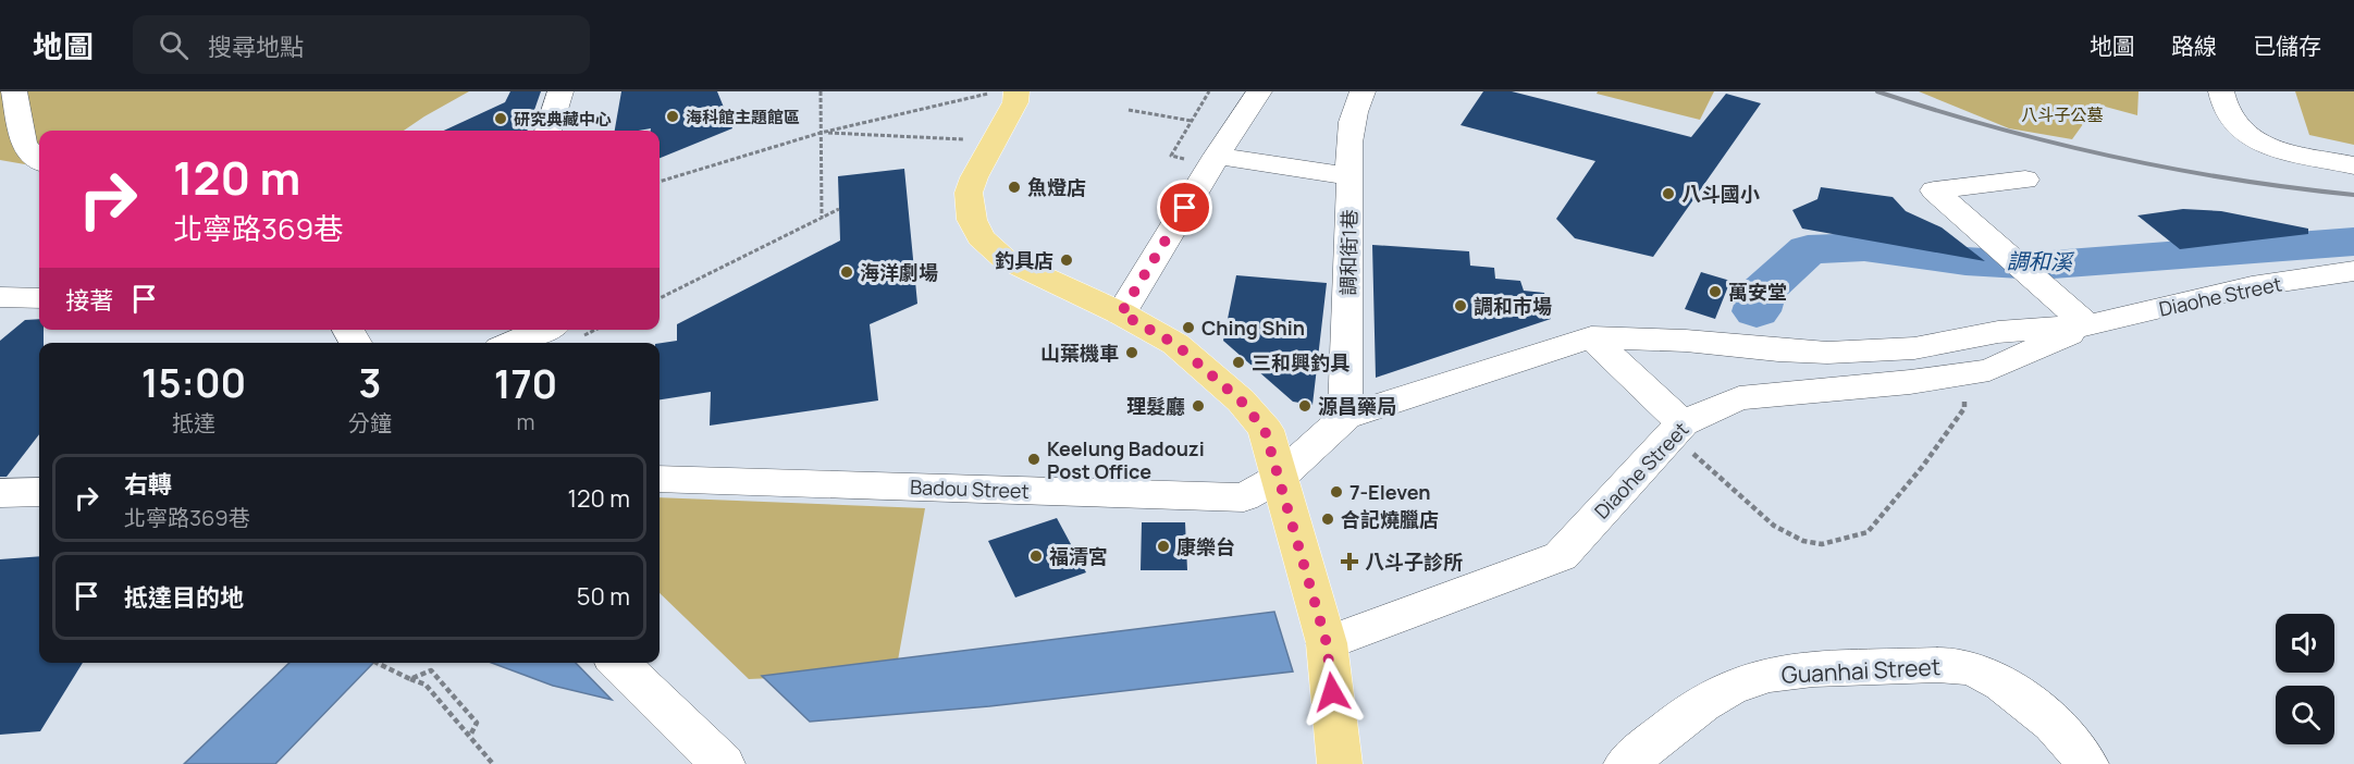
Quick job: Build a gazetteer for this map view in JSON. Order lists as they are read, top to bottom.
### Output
{
  "streets": {
    "street": [
      "調和街1巷",
      "Diaohe Street",
      "Badou Street",
      "Guanhai Street"
    ]
  },
  "crossings": [
    ["調和街1巷", "Diaohe Street"],
    ["Diaohe Street", "Badou Street"]
  ],
  "water": ["調和溪"],
  "parks": ["八斗子公墓"],
  "places": {
    "other": [
      "海科館主題館區",
      "研究典藏中心",
      "魚燈店",
      "八斗國小",
      "釣具店",
      "海洋劇場",
      "萬安堂",
      "調和市場",
      "Ching Shin",
      "山葉機車",
      "三和興釣具",
      "理髮廳",
      "源昌藥局",
      "Keelung Badouzi Post Office",
      "7-Eleven",
      "合記燒臘店",
      "康樂台",
      "福清宮"
    ],
    "health": ["八斗子診所"]
  },
  "page": {
    "header": "地圖",
    "search": "搜尋地點",
    "nav": ["地圖", "路線", "已儲存"],
    "turn": ["120 m", "北寧路369巷"],
    "then": "接著",
    "eta": [
      "15:00",
      "抵達",
      "3",
      "分鐘",
      "170",
      "m"
    ],
    "list": [
      {
        "name": "右轉",
        "note": "北寧路369巷",
        "value": "120 m"
      },
      {
        "name": "抵達目的地",
        "value": "50 m"
      }
    ]
  }
}
